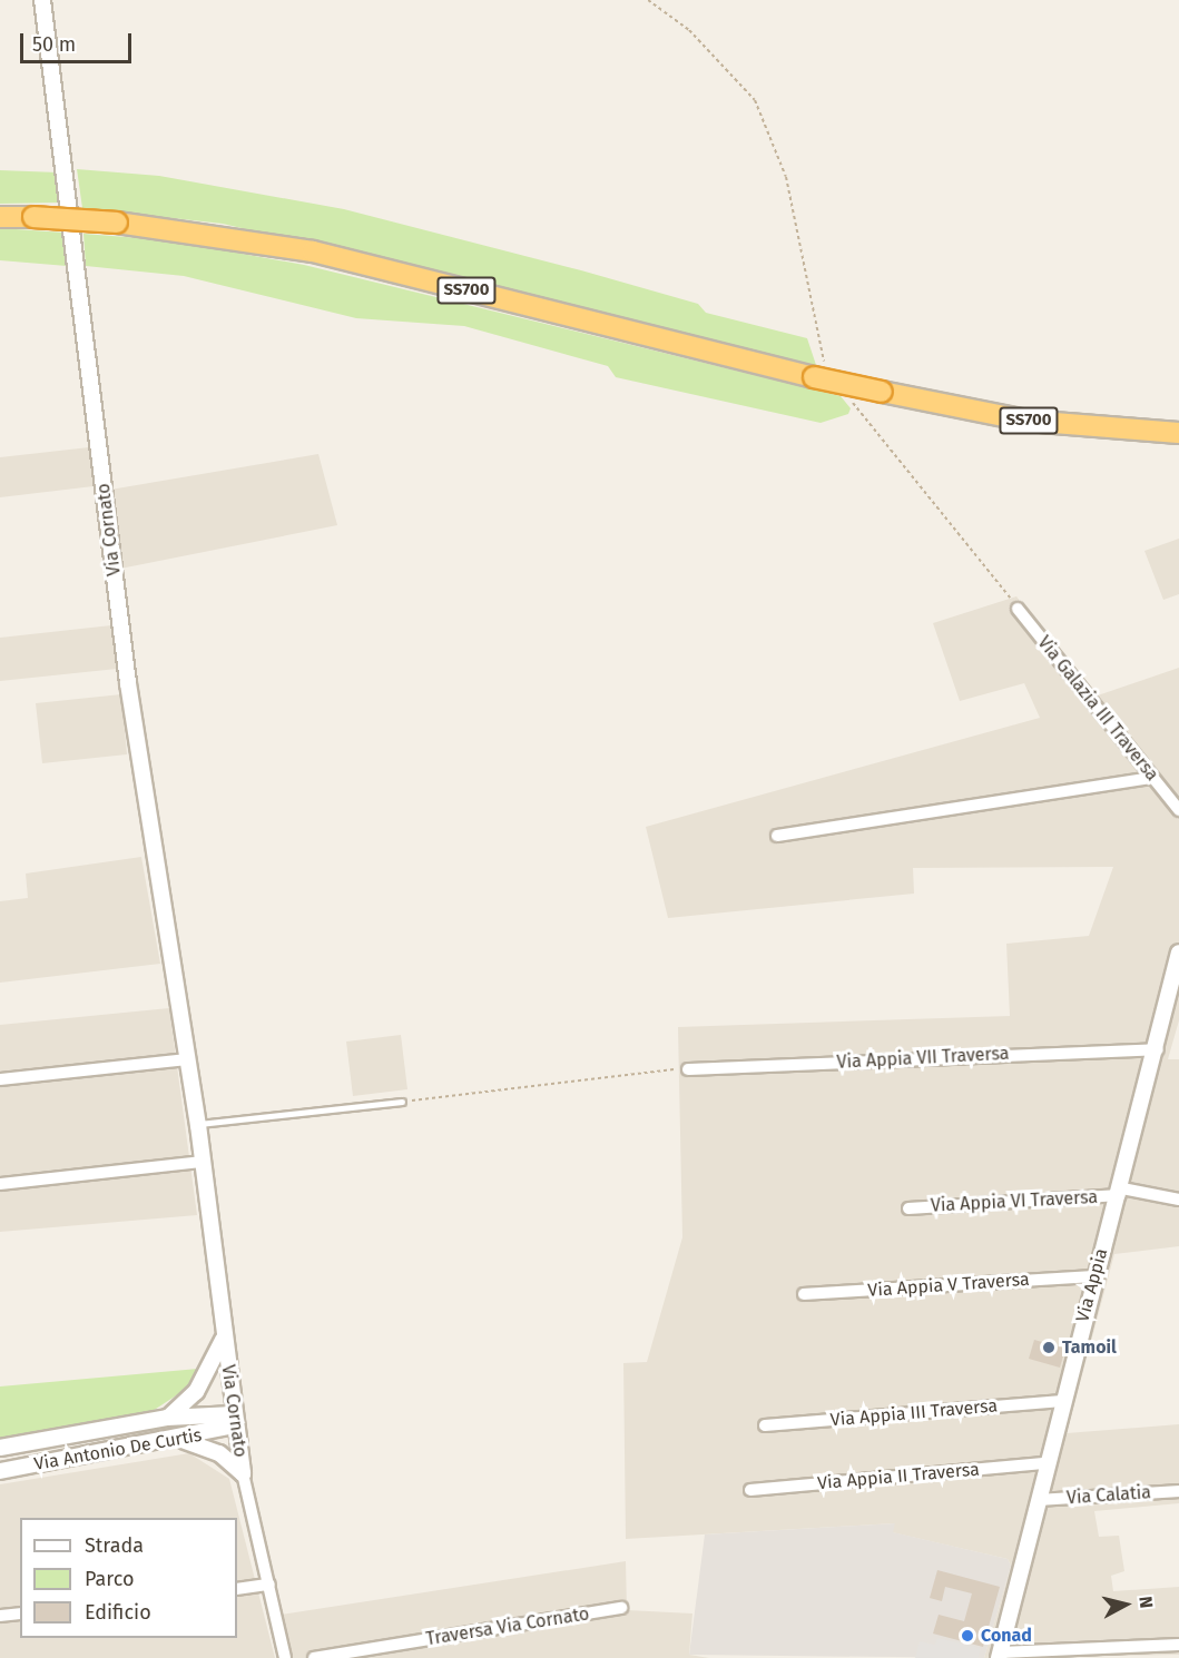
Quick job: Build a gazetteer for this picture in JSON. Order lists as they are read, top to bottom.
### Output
{
  "streets": {
    "highway": ["SS700"],
    "street": [
      "Via Cornato",
      "Via Galazia III Traversa",
      "Via Appia VII Traversa",
      "Via Appia VI Traversa",
      "Via Appia V Traversa",
      "Via Appia",
      "Via Appia III Traversa",
      "Via Antonio De Curtis",
      "Via Appia II Traversa",
      "Via Calatia",
      "Traversa Via Cornato"
    ]
  },
  "crossings": [
    ["Via Cornato", "Via Antonio De Curtis"],
    ["Via Appia VII Traversa", "Via Appia"],
    ["Via Appia VI Traversa", "Via Appia"],
    ["Via Appia V Traversa", "Via Appia"],
    ["Via Appia", "Via Appia III Traversa"],
    ["Via Appia", "Via Appia II Traversa"],
    ["Via Appia", "Via Calatia"]
  ],
  "places": ["Tamoil", "Conad"],
  "legend": ["Strada", "Parco", "Edificio"],
  "scale_bar": "50 m",
  "north": "right"
}
